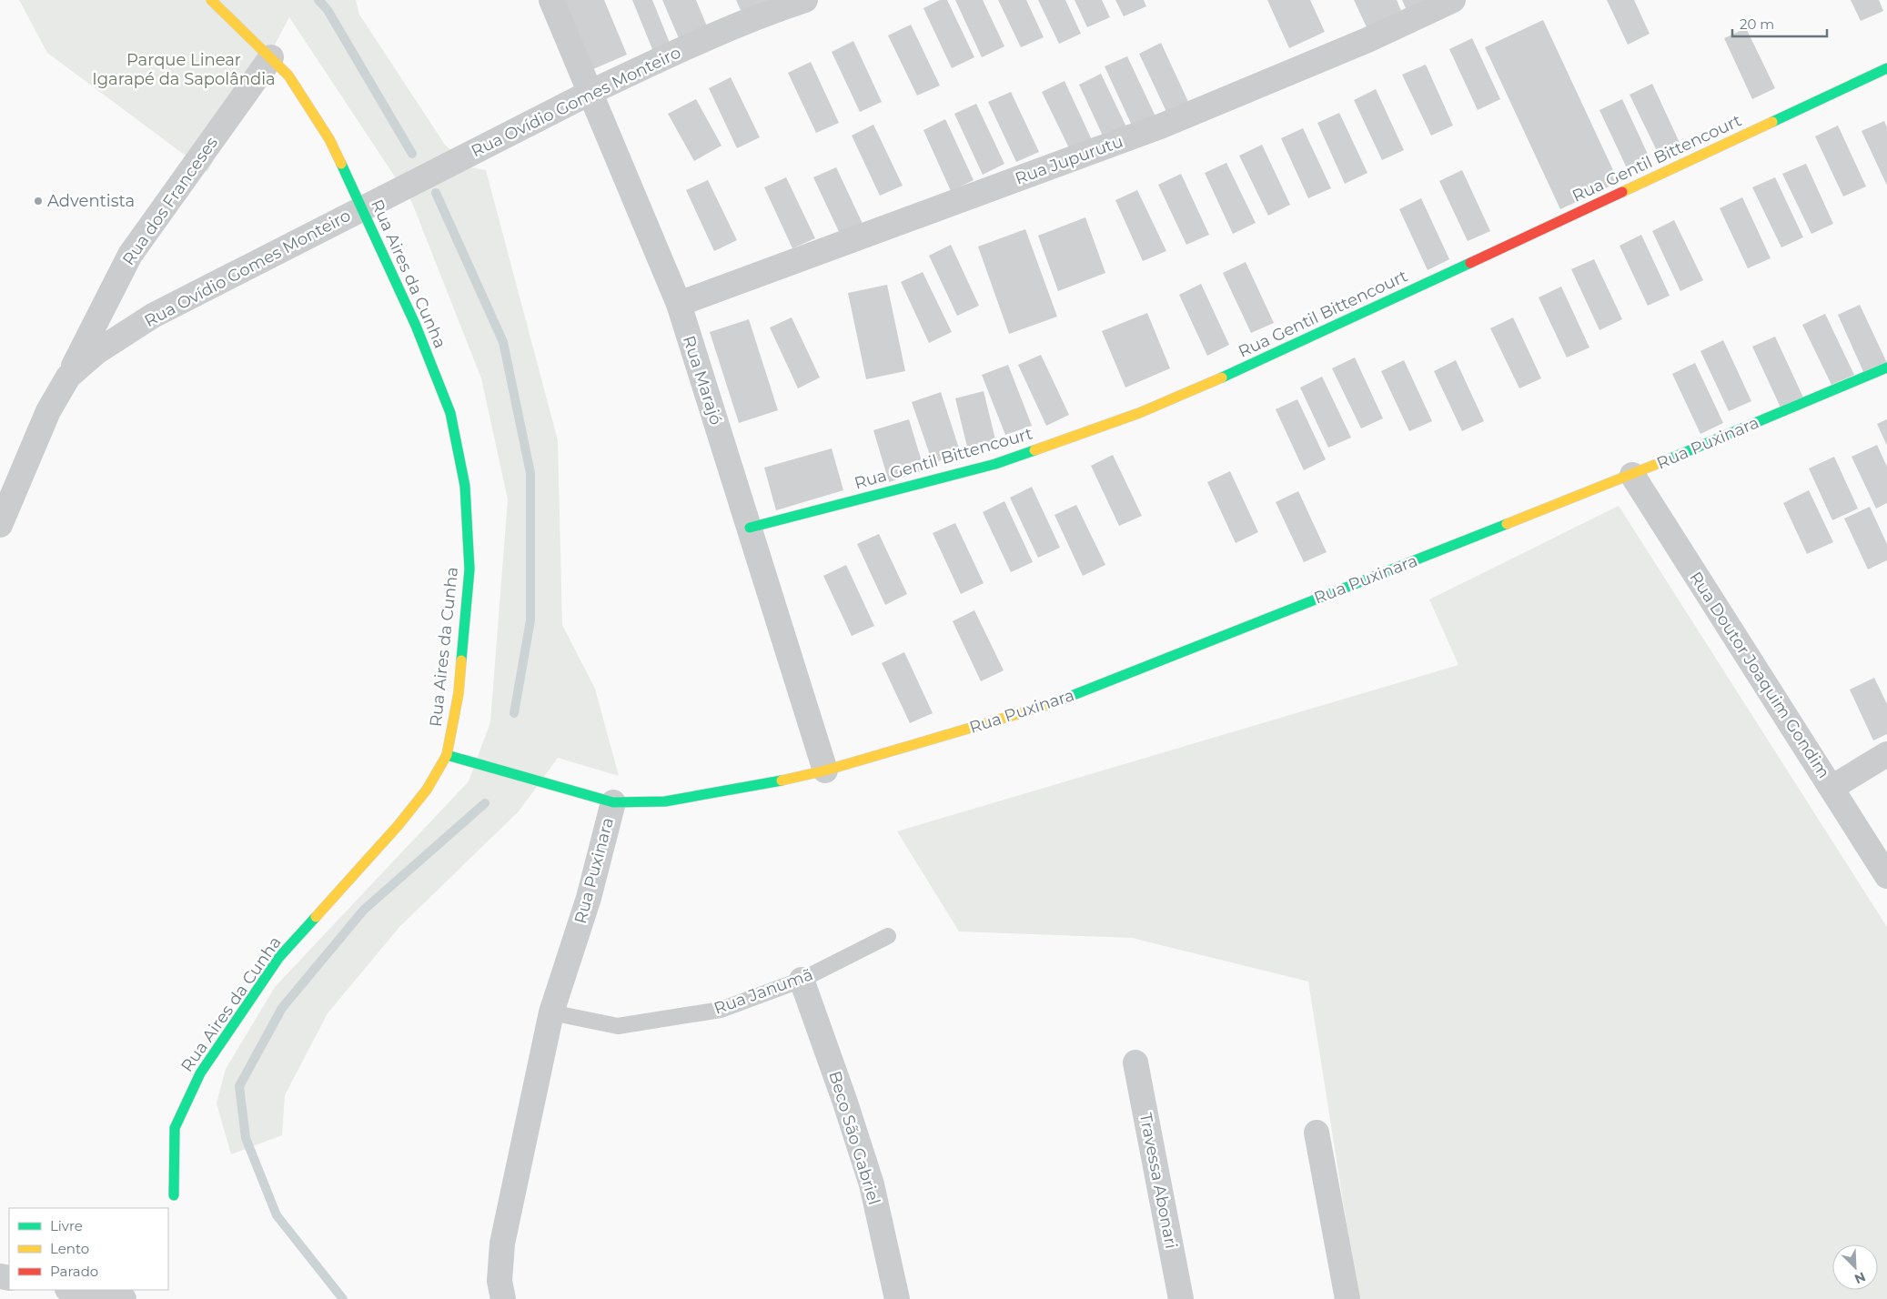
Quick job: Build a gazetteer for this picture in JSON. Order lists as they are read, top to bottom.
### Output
{
  "streets": {
    "street": [
      "Rua Ovídio Gomes Monteiro",
      "Rua Gentil Bittencourt",
      "Rua Jupurutu",
      "Rua dos Franceses",
      "Rua Aires da Cunha",
      "Rua Marajó",
      "Rua Puxinara",
      "Rua Doutor Joaquim Gondim",
      "Beco São Gabriel",
      "Travessa Abonari"
    ],
    "lane": ["Rua Janumã"]
  },
  "crossings": [
    ["Rua Ovídio Gomes Monteiro", "Rua dos Franceses"],
    ["Rua Ovídio Gomes Monteiro", "Rua Aires da Cunha"],
    ["Rua Ovídio Gomes Monteiro", "Rua Marajó"],
    ["Rua Gentil Bittencourt", "Rua Marajó"],
    ["Rua Jupurutu", "Rua Marajó"],
    ["Rua dos Franceses", "Rua Aires da Cunha"],
    ["Rua Marajó", "Rua Puxinara"],
    ["Rua Puxinara", "Rua Doutor Joaquim Gondim"],
    ["Rua Puxinara", "Rua Janumã"],
    ["Rua Janumã", "Beco São Gabriel"]
  ],
  "parks": ["Parque Linear Igarapé da Sapolândia"],
  "places": ["Adventista"],
  "legend": ["Livre", "Lento", "Parado"],
  "scale_bar": "20 m",
  "north": "bottom right"
}
